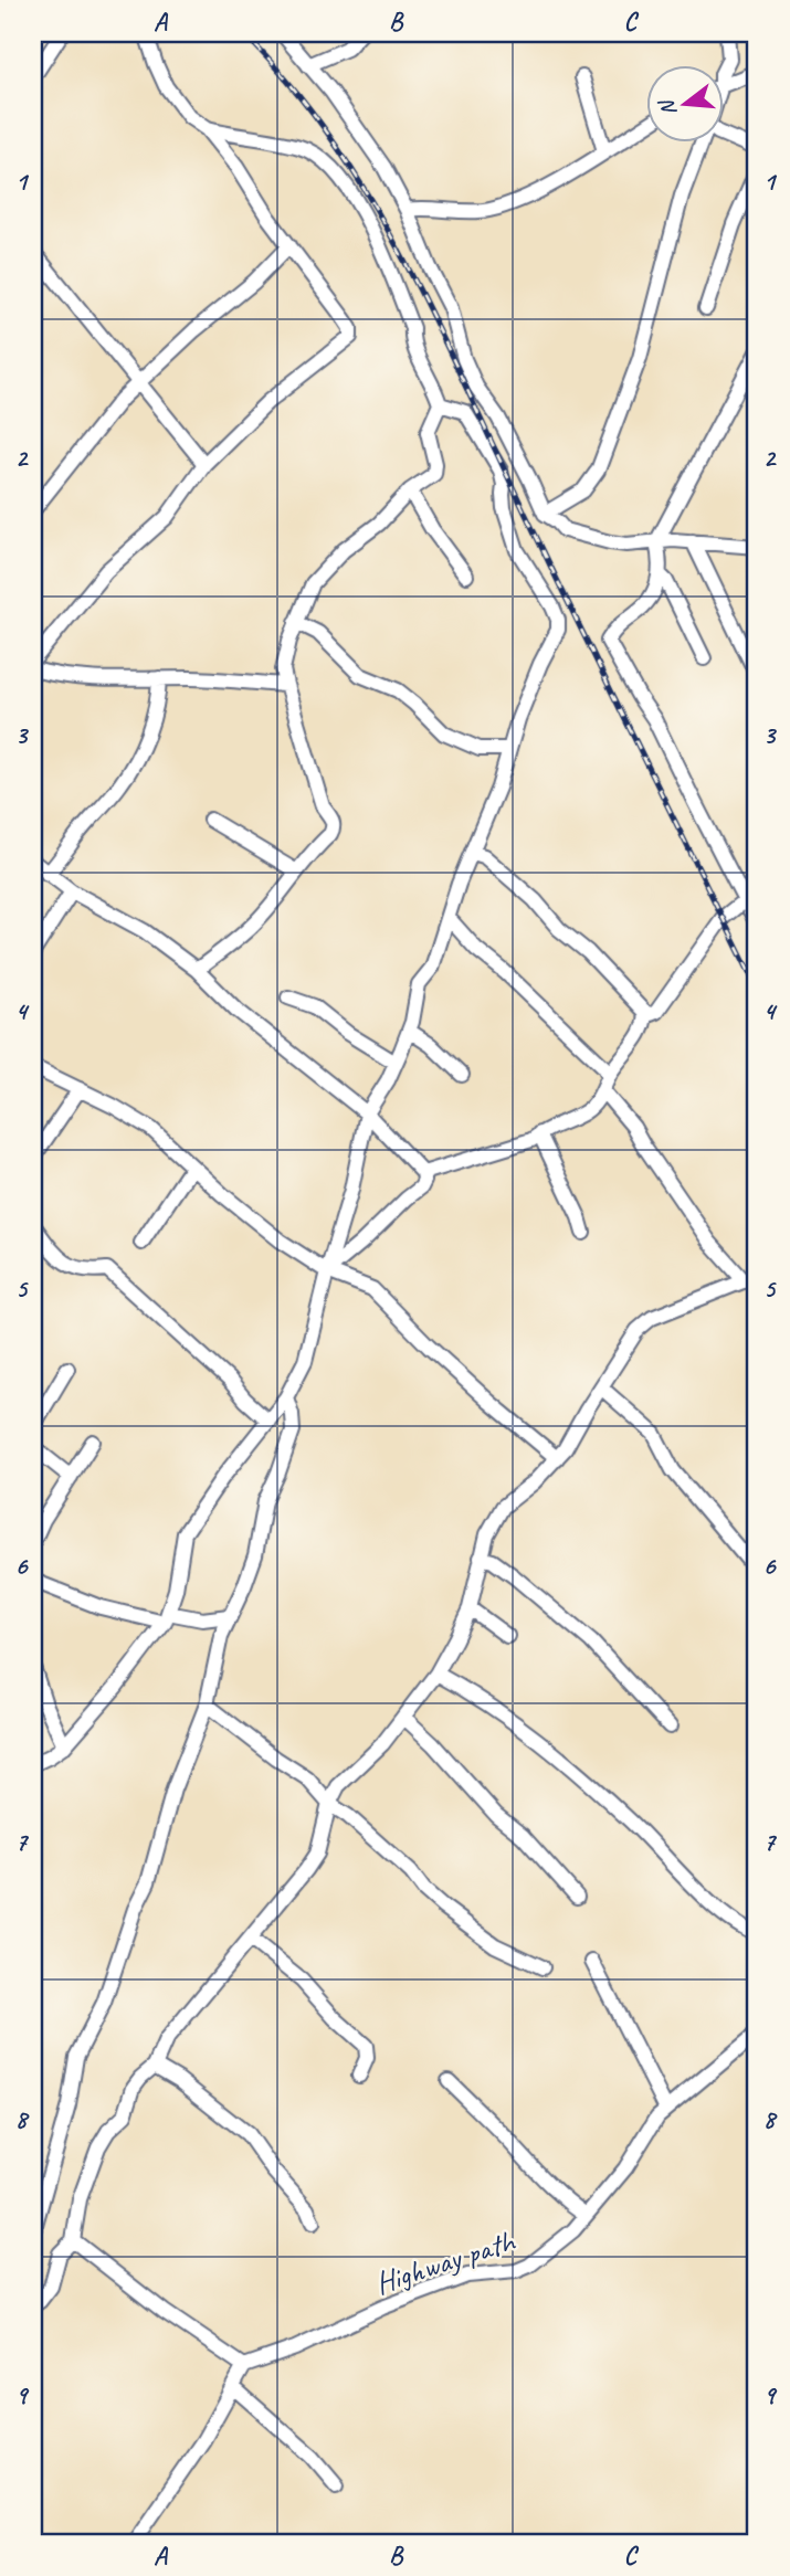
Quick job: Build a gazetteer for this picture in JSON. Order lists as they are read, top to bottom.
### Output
{
  "streets": {
    "street": ["Highway path"]
  },
  "north": "left",
  "grid": {
    "columns": ["A", "B", "C"],
    "rows": [
      "1",
      "2",
      "3",
      "4",
      "5",
      "6",
      "7",
      "8",
      "9"
    ]
  }
}
